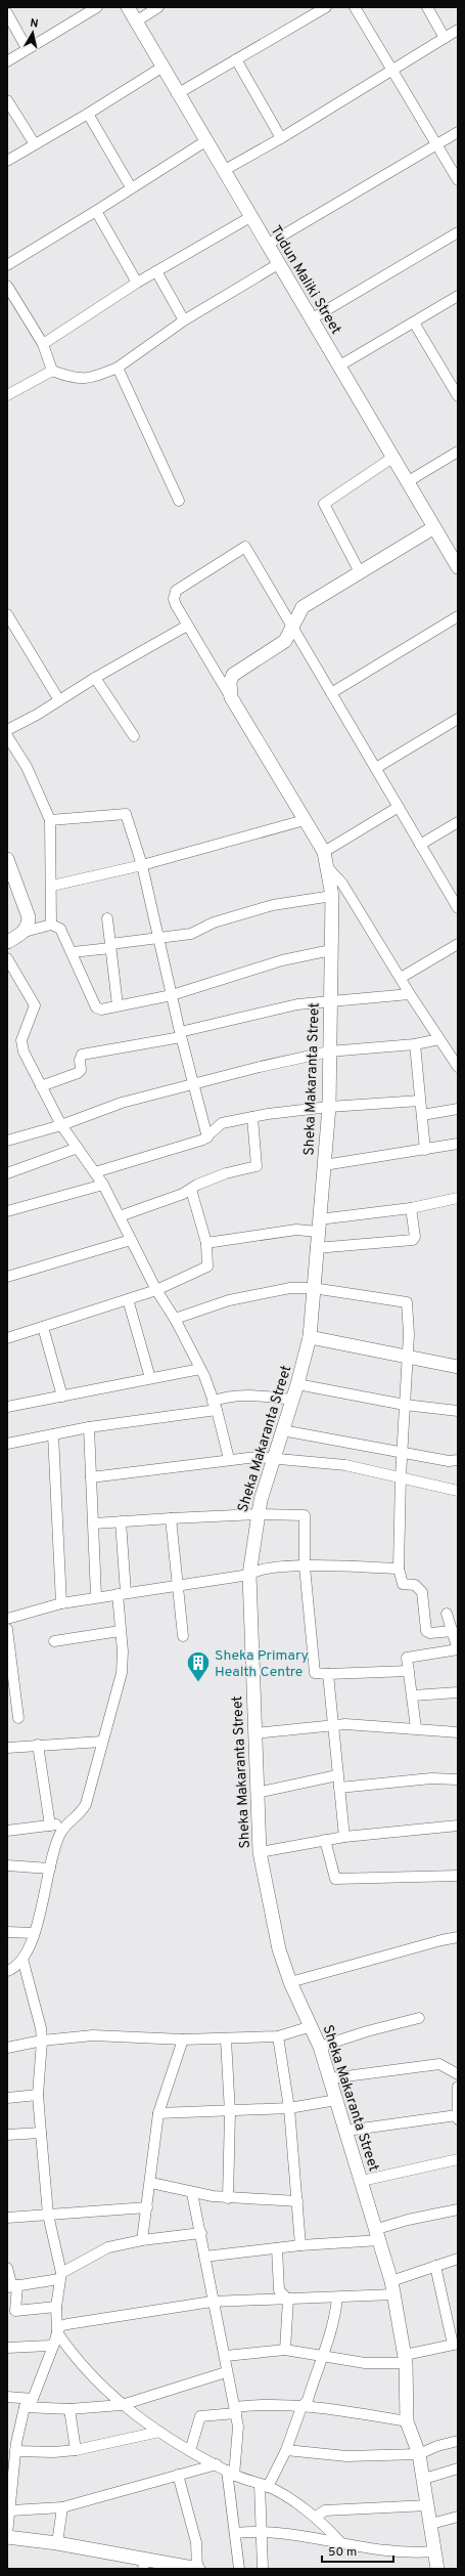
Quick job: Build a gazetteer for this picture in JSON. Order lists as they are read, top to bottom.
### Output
{
  "streets": {
    "street": ["Tudun Maliki Street", "Sheka Makaranta Street"]
  },
  "places": {
    "building": ["Sheka Primary Health Centre"]
  },
  "scale_bar": "50 m",
  "north": "top"
}
